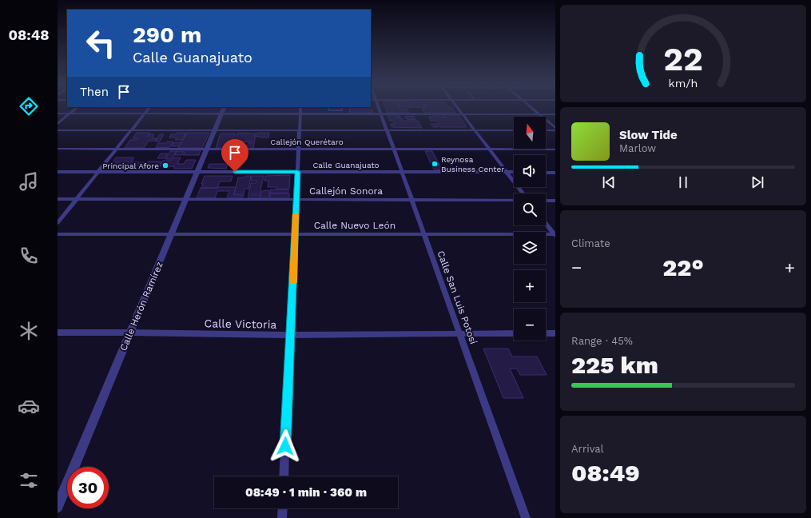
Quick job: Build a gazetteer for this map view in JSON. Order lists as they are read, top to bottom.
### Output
{
  "streets": {
    "street": [
      "Callejón Querétaro",
      "Calle Guanajuato",
      "Callejón Sonora",
      "Calle Nuevo León",
      "Calle San Luis Potosí",
      "Calle Herón Ramírez",
      "Calle Victoria"
    ]
  },
  "crossings": [
    ["Callejón Querétaro", "Calle San Luis Potosí"],
    ["Callejón Querétaro", "Calle Herón Ramírez"],
    ["Calle Guanajuato", "Calle San Luis Potosí"],
    ["Calle Guanajuato", "Calle Herón Ramírez"],
    ["Callejón Sonora", "Calle San Luis Potosí"],
    ["Callejón Sonora", "Calle Herón Ramírez"],
    ["Calle Nuevo León", "Calle San Luis Potosí"],
    ["Calle Nuevo León", "Calle Herón Ramírez"],
    ["Calle San Luis Potosí", "Calle Victoria"],
    ["Calle Herón Ramírez", "Calle Victoria"]
  ],
  "places": ["Reynosa Business Center", "Principal Afore"],
  "north": "top",
  "page": {
    "tabs": "08:48",
    "turn": ["290 m", "Calle Guanajuato"],
    "then": "Then",
    "map_buttons": ["+", "−"],
    "song": ["Slow Tide", "Marlow"],
    "tile": [
      "Climate",
      ["Range · 45%", "225 km"],
      ["Arrival", "08:49"]
    ],
    "heat": ["−", "22°", "+"],
    "limit": "30",
    "trip": "08:49 · 1 min · 360 m",
    "gauge": ["22", "km/h"]
  }
}
